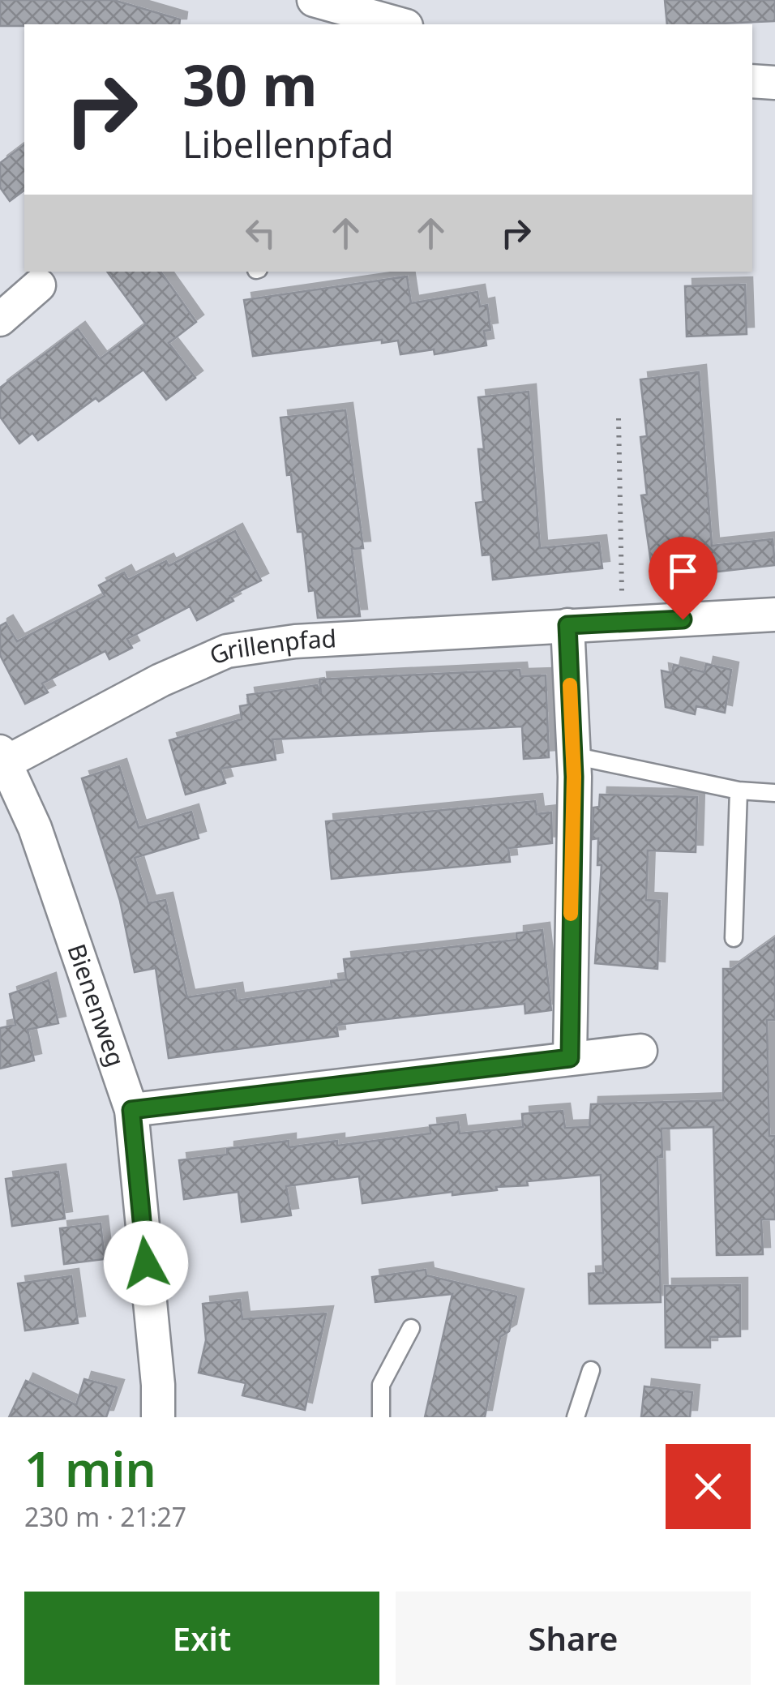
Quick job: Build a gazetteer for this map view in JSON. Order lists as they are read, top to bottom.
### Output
{
  "streets": {
    "street": ["Grillenpfad", "Bienenweg"]
  },
  "crossings": [
    ["Grillenpfad", "Bienenweg"]
  ],
  "page": {
    "turn": ["30 m", "Libellenpfad"],
    "heading": ["1 min", "230 m · 21:27"],
    "buttons": ["Exit", "Share"]
  }
}
